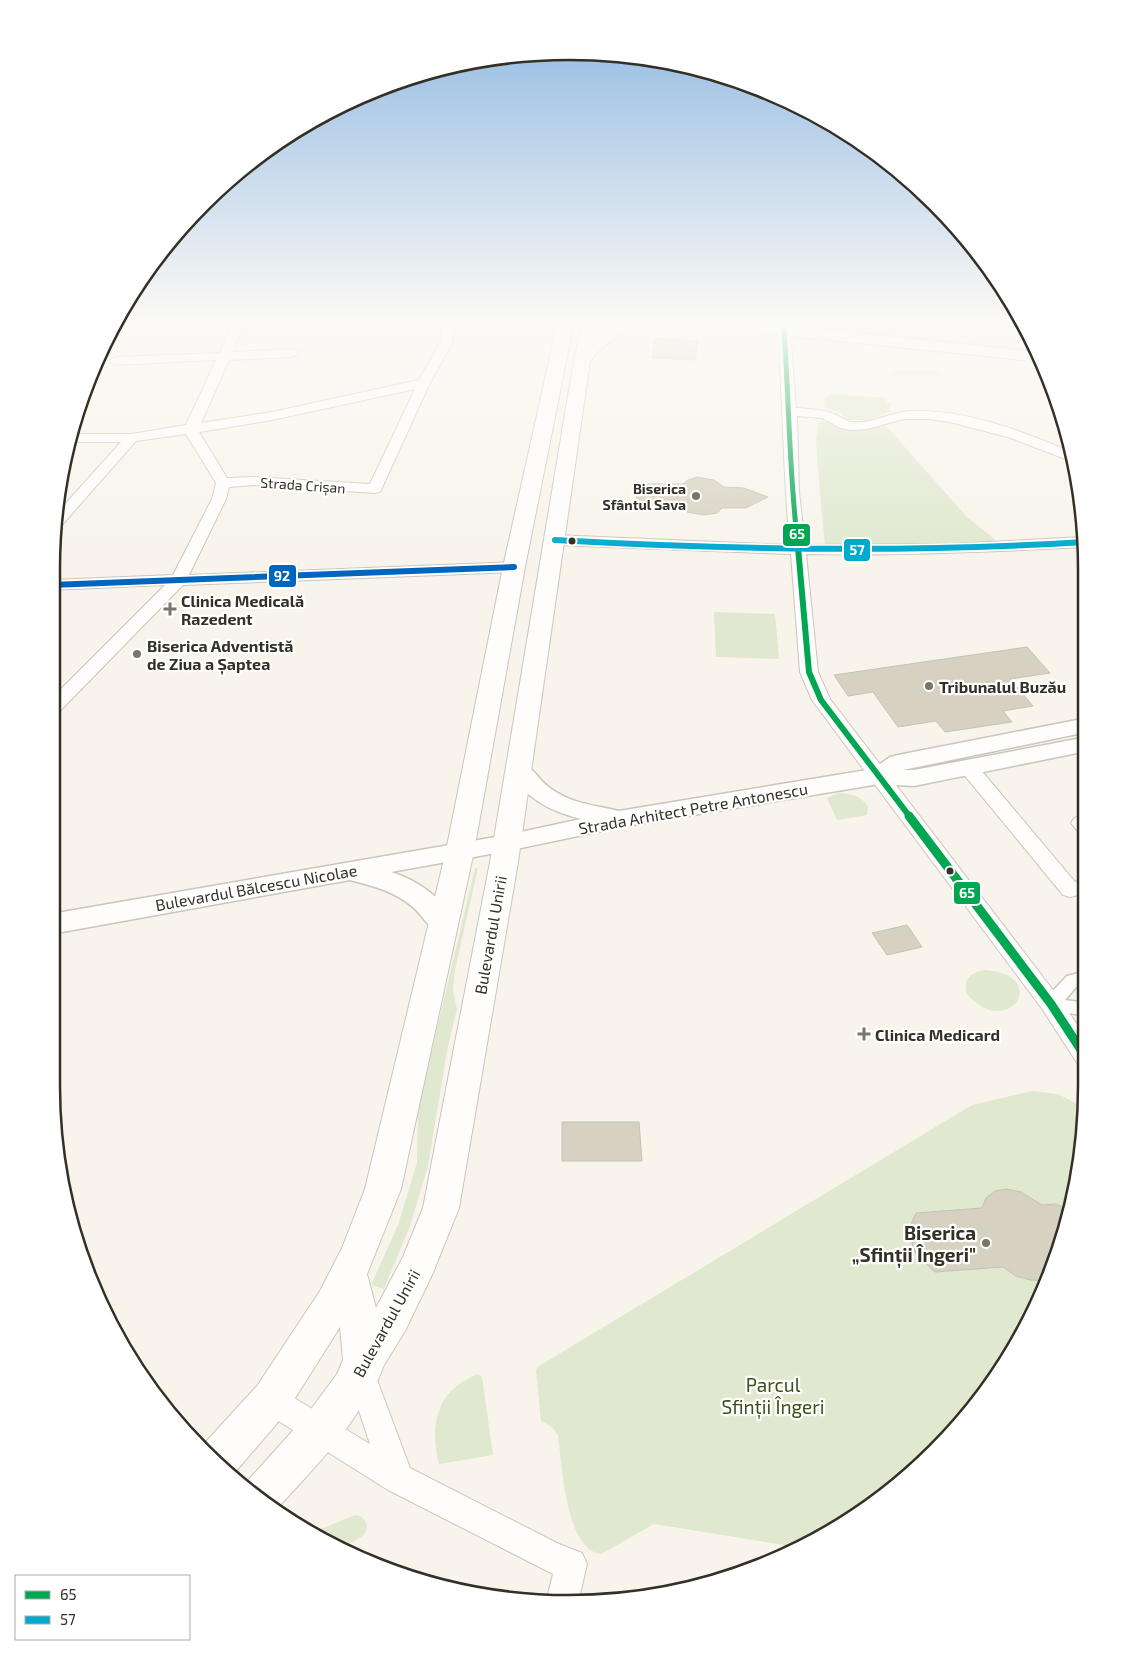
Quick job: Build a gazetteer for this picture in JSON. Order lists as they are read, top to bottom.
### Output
{
  "streets": {
    "main road": ["Bulevardul Unirii"],
    "street": ["Strada Crișan", "Strada Arhitect Petre Antonescu", "Bulevardul Bălcescu Nicolae"]
  },
  "crossings": [
    ["Strada Arhitect Petre Antonescu", "Bulevardul Bălcescu Nicolae"],
    ["Strada Arhitect Petre Antonescu", "Bulevardul Unirii"]
  ],
  "parks": ["Parcul Sfinții Îngeri"],
  "places": {
    "other": [
      "Biserica Sfântul Sava",
      "Biserica Adventistă de Ziua a Șaptea",
      "Tribunalul Buzău",
      "Biserica „Sfinții Îngeri\""
    ],
    "health": ["Clinica Medicală Razedent", "Clinica Medicard"]
  },
  "lines": ["transit line 65", "transit line 57", "transit line 92"],
  "legend": ["65", "57"]
}
